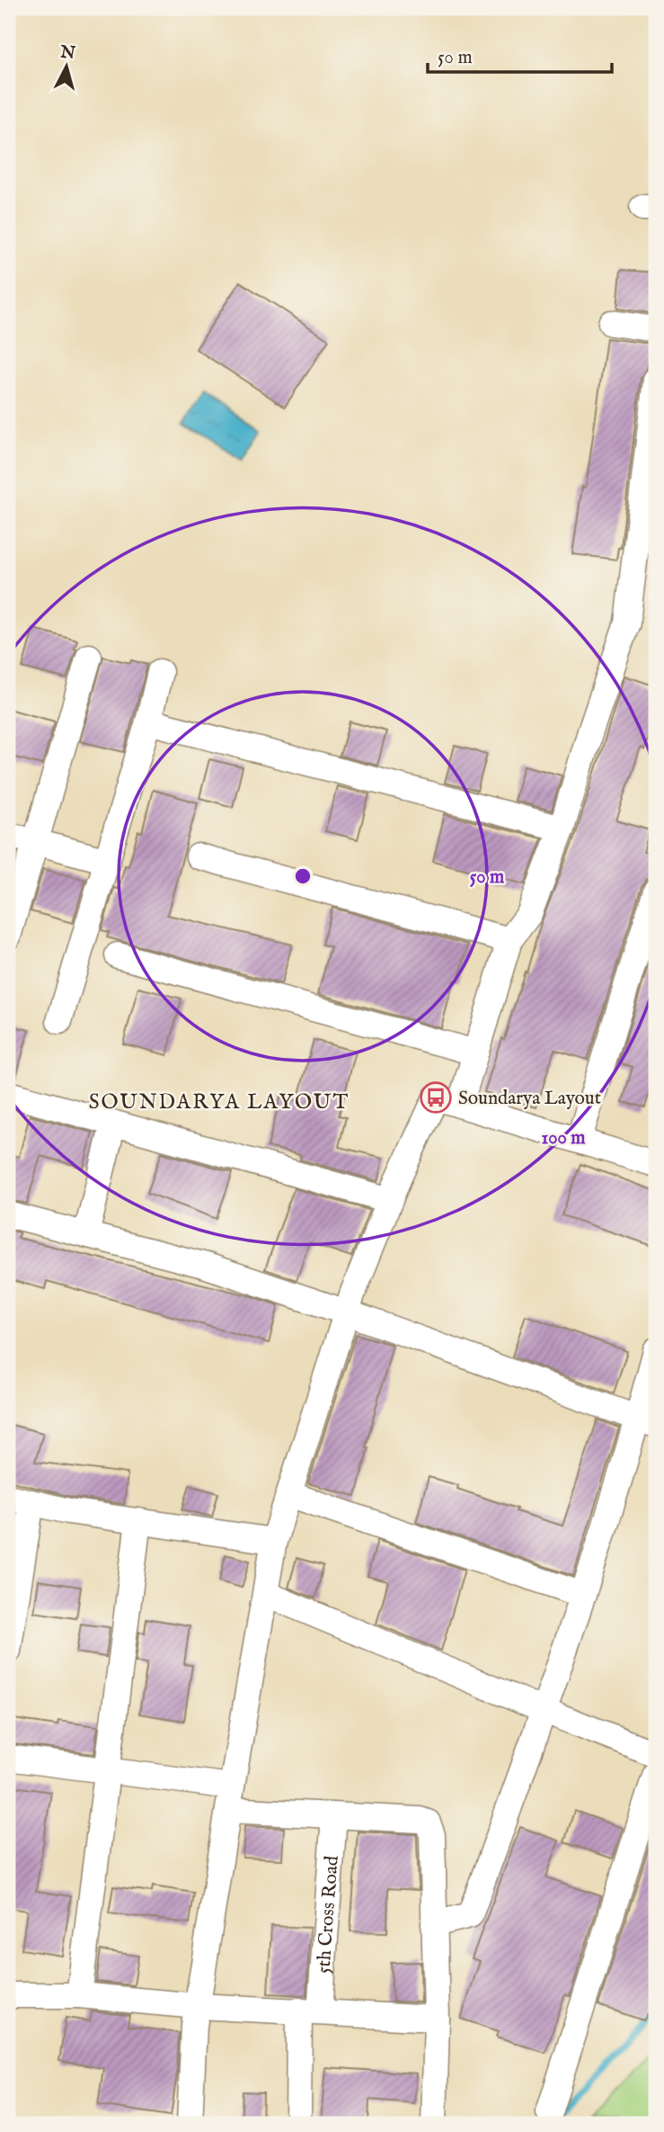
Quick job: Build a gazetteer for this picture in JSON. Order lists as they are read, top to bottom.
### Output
{
  "streets": {
    "street": ["5th Cross Road"]
  },
  "districts": ["SOUNDARYA LAYOUT"],
  "places": {
    "bus stop": ["Soundarya Layout"]
  },
  "scale_bar": "50 m",
  "north": "top",
  "rings": ["50 m", "100 m"]
}
